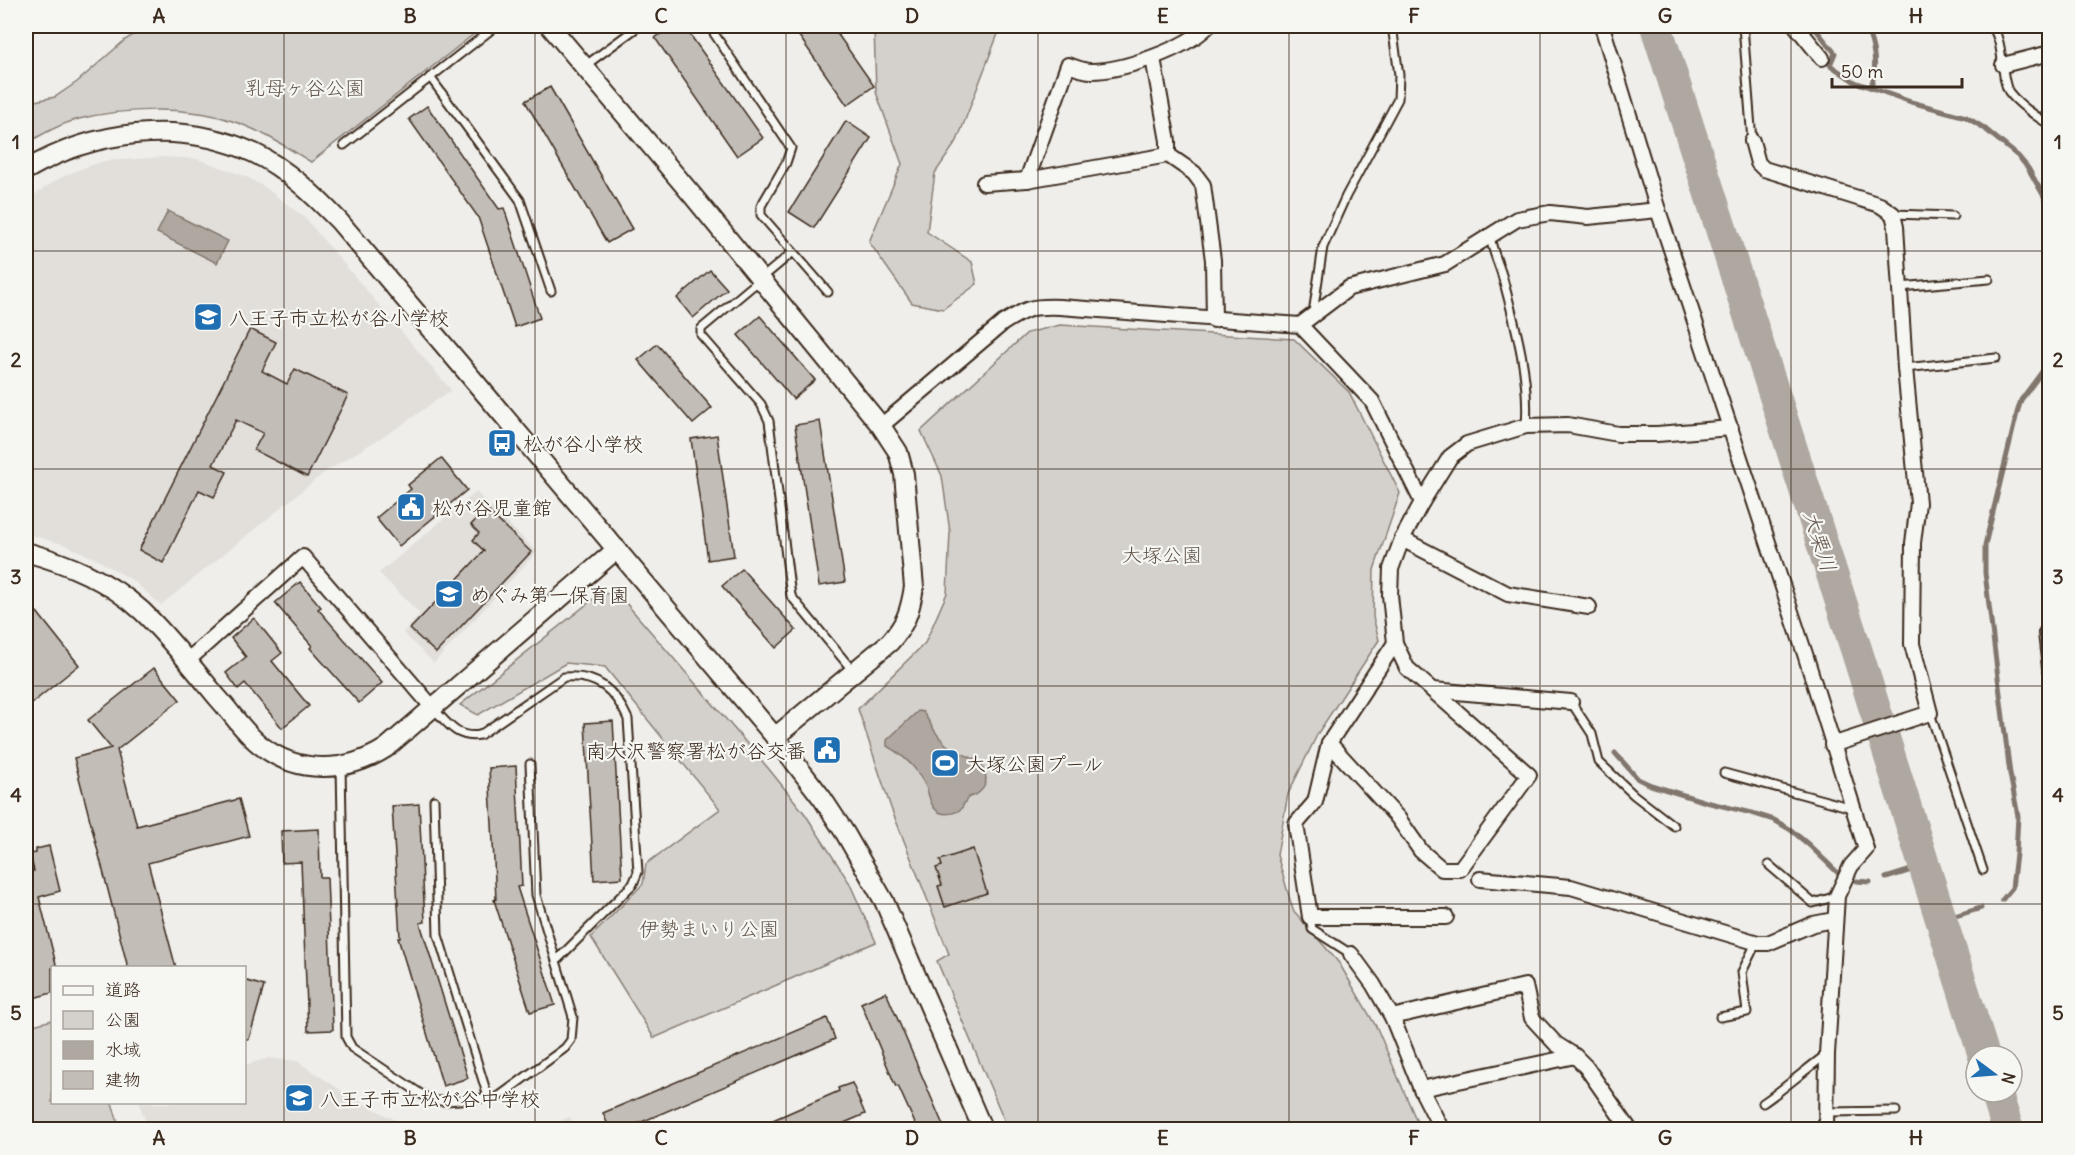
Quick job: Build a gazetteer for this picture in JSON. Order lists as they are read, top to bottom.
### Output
{
  "water": ["大栗川"],
  "parks": ["乳母ヶ谷公園", "大塚公園", "伊勢まいり公園"],
  "places": {
    "school or university": ["八王子市立松が谷小学校", "めぐみ第一保育園", "八王子市立松が谷中学校"],
    "bus stop": ["松が谷小学校"],
    "public building": ["松が谷児童館", "南大沢警察署松が谷交番"],
    "sports": ["大塚公園プール"]
  },
  "legend": [
    "道路",
    "公園",
    "水域",
    "建物"
  ],
  "scale_bar": "50 m",
  "north": "right",
  "grid": {
    "columns": [
      "A",
      "B",
      "C",
      "D",
      "E",
      "F",
      "G",
      "H"
    ],
    "rows": [
      "1",
      "2",
      "3",
      "4",
      "5"
    ]
  }
}
